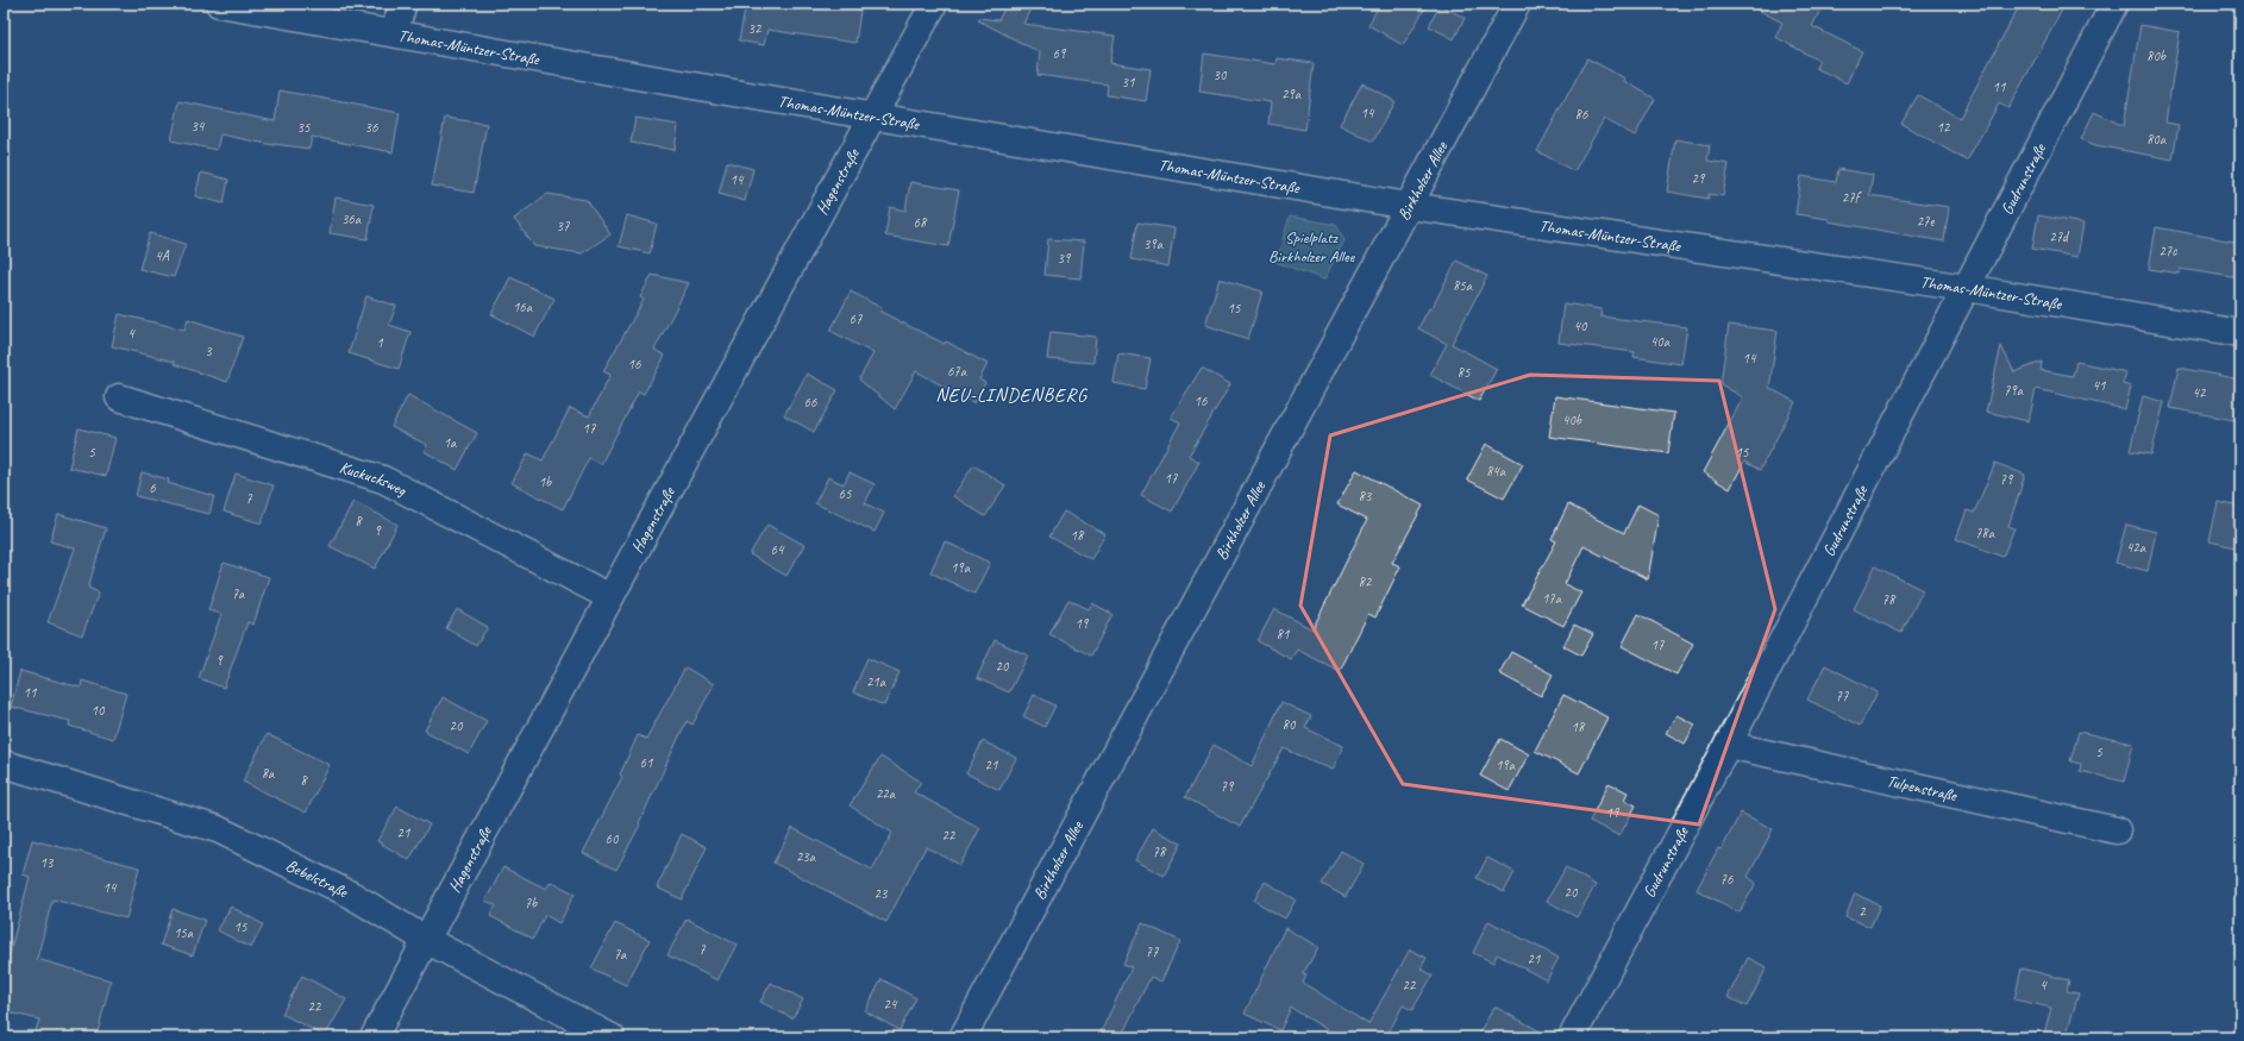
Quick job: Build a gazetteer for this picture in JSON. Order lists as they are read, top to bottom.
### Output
{
  "streets": {
    "street": [
      "Thomas-Müntzer-Straße",
      "Gudrunstraße",
      "Birkholzer Allee",
      "Hagenstraße",
      "Kuckucksweg",
      "Tulpenstraße",
      "Bebelstraße"
    ]
  },
  "crossings": [
    ["Thomas-Müntzer-Straße", "Gudrunstraße"],
    ["Thomas-Müntzer-Straße", "Birkholzer Allee"],
    ["Thomas-Müntzer-Straße", "Hagenstraße"],
    ["Gudrunstraße", "Tulpenstraße"],
    ["Hagenstraße", "Kuckucksweg"],
    ["Hagenstraße", "Bebelstraße"]
  ],
  "districts": ["NEU-LINDENBERG"],
  "parks": ["Spielplatz Birkholzer Allee"],
  "house_numbers": [
    "32",
    "69",
    "80b",
    "30",
    "31",
    "11",
    "29a",
    "14",
    "86",
    "34",
    "35",
    "36",
    "12",
    "80a",
    "29",
    "14",
    "27f",
    "36a",
    "27e",
    "68",
    "37",
    "27d",
    "39a",
    "27c",
    "4A",
    "39",
    "85a",
    "16a",
    "15",
    "67",
    "40",
    "4",
    "40a",
    "1",
    "3",
    "14",
    "16",
    "67a",
    "85",
    "41",
    "79a",
    "42",
    "16",
    "66",
    "40b",
    "17",
    "1a",
    "5",
    "15",
    "84a",
    "17",
    "79",
    "1b",
    "6",
    "65",
    "83",
    "7",
    "8",
    "9",
    "78a",
    "18",
    "42a",
    "64",
    "19a",
    "82",
    "7a",
    "17a",
    "78",
    "19",
    "81",
    "17",
    "9",
    "20",
    "21a",
    "11",
    "77",
    "10",
    "80",
    "20",
    "18",
    "5",
    "61",
    "21",
    "19a",
    "8a",
    "8",
    "79",
    "22a",
    "19",
    "21",
    "22",
    "60",
    "78",
    "23a",
    "13",
    "76",
    "14",
    "20",
    "23",
    "7b",
    "2",
    "15",
    "15a",
    "7",
    "77",
    "7a",
    "21",
    "22",
    "4",
    "24",
    "22"
  ]
}
